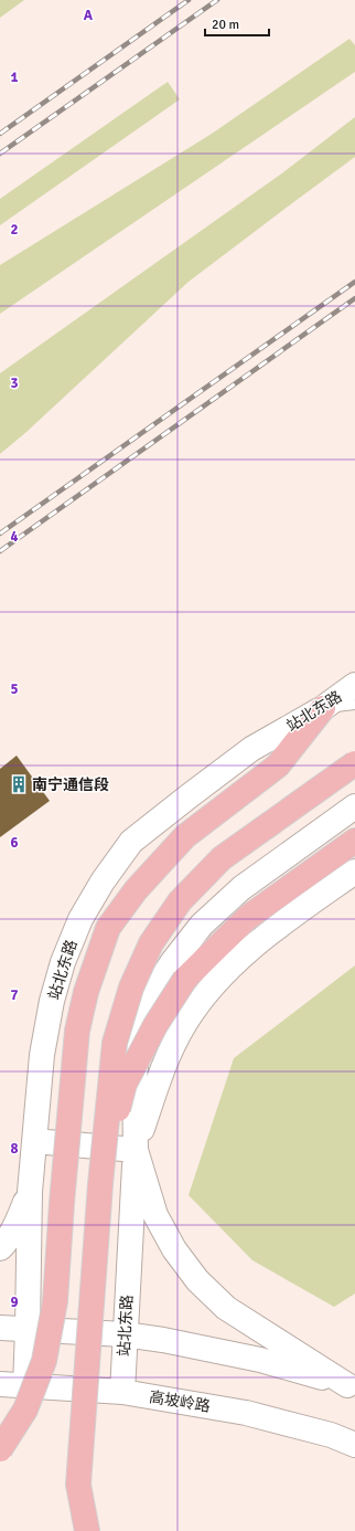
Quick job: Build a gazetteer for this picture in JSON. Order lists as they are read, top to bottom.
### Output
{
  "streets": {
    "street": ["站北东路", "高坡岭路"]
  },
  "crossings": [
    ["站北东路", "高坡岭路"]
  ],
  "places": {
    "building": ["南宁通信段"]
  },
  "scale_bar": "20 m",
  "grid": {
    "columns": ["A"],
    "rows": [
      "1",
      "2",
      "3",
      "4",
      "5",
      "6",
      "7",
      "8",
      "9"
    ]
  }
}
